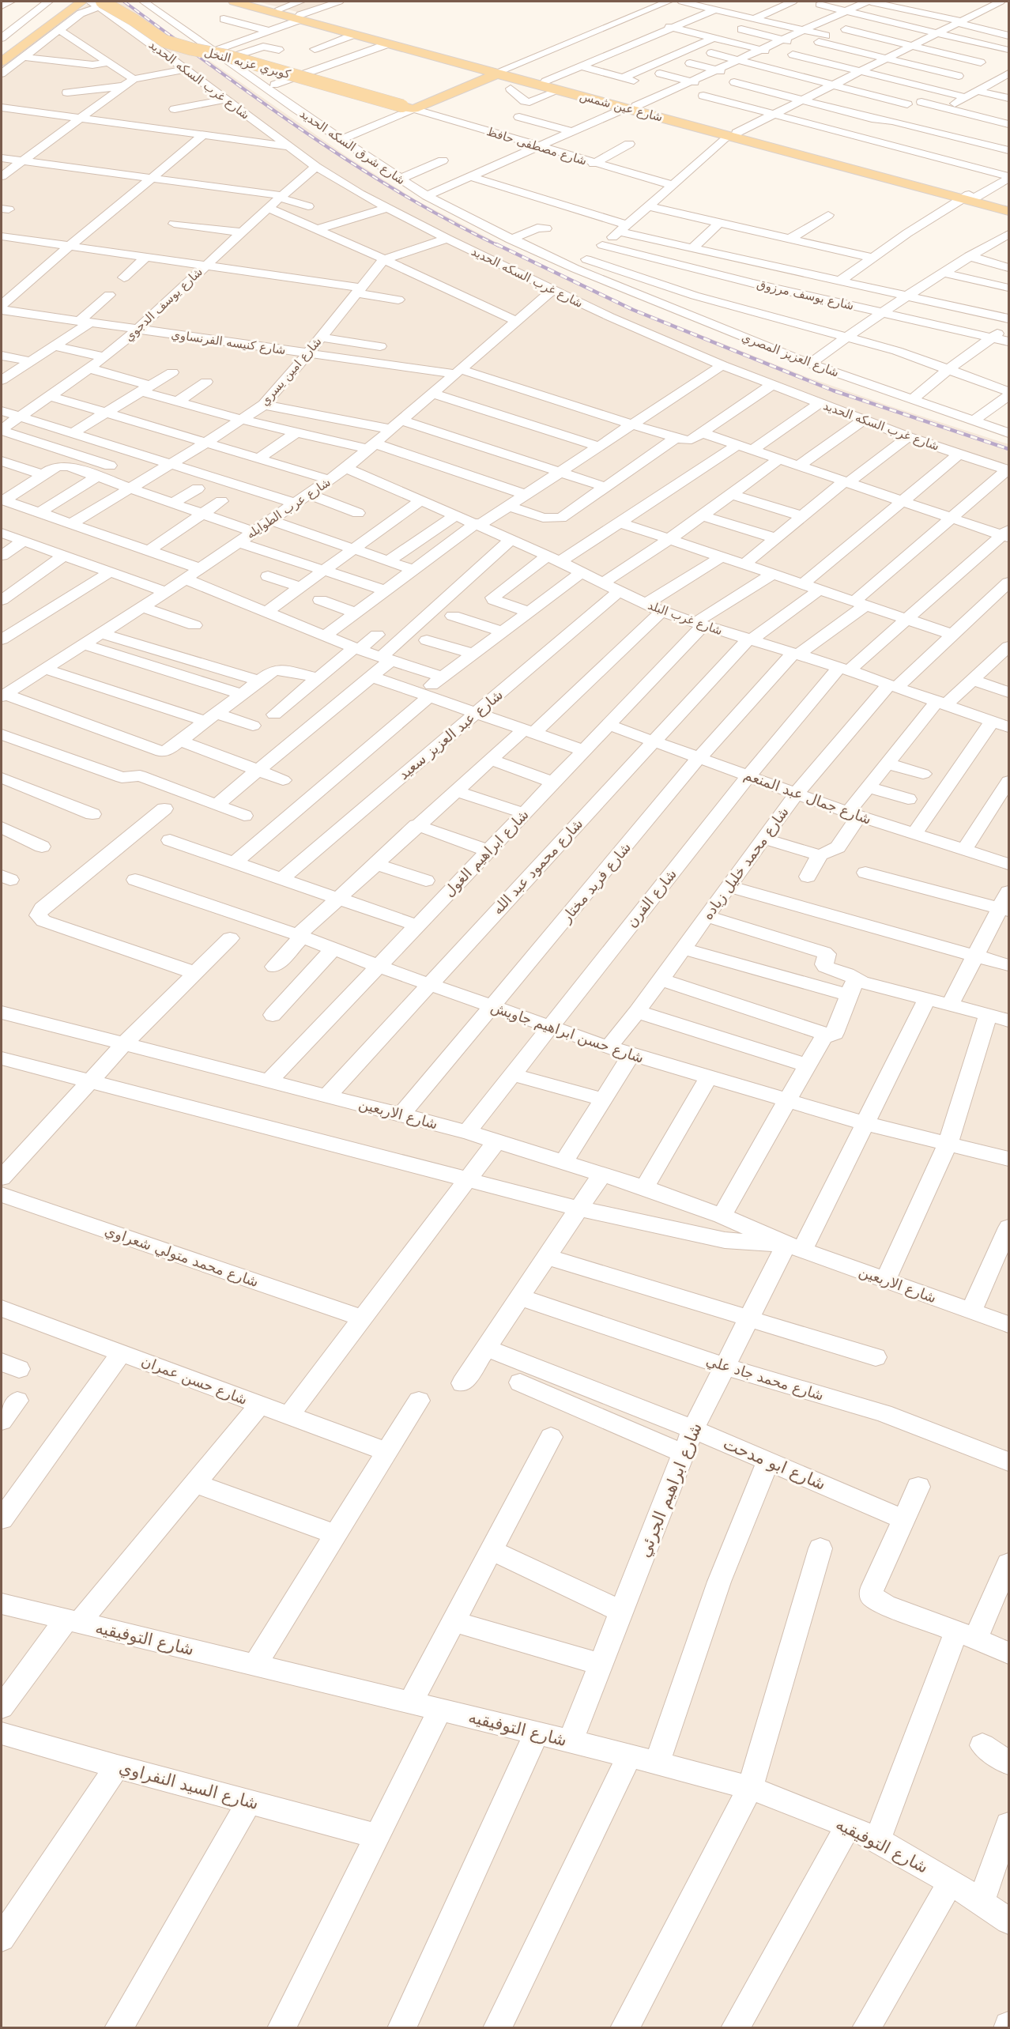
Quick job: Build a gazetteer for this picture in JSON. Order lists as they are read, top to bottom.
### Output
{
  "streets": {
    "main road": ["كوبري عزبه النخل", "شارع عين شمس"],
    "street": [
      "شارع غرب السكه الحديد",
      "شارع مصطفى حافظ",
      "شارع شرق السكه الحديد",
      "شارع يوسف مرزوق",
      "شارع يوسف الدجوي",
      "شارع كنيسه الفرنساوي",
      "شارع العزيز المصري",
      "شارع امين يسري",
      "شارع عرب الطوايله",
      "شارع غرب البلد",
      "شارع عبد العزيز سعيد",
      "شارع جمال عبد المنعم",
      "شارع ابراهيم الغول",
      "شارع محمد خليل زياده",
      "شارع محمود عبد الله",
      "شارع فريد مختار",
      "شارع الفرن",
      "شارع حسن ابراهيم جاويش",
      "شارع الاربعين",
      "شارع محمد متولي شعراوي",
      "شارع محمد جاد علي",
      "شارع حسن عمران",
      "شارع ابو مدحت",
      "شارع ابراهيم الجرئي",
      "شارع التوفيقيه",
      "شارع السيد النفراوي"
    ]
  },
  "crossings": [
    ["كوبري عزبه النخل", "شارع غرب السكه الحديد"],
    ["كوبري عزبه النخل", "شارع مصطفى حافظ"],
    ["شارع غرب السكه الحديد", "شارع يوسف الدجوي"],
    ["شارع غرب السكه الحديد", "شارع عرب الطوايله"],
    ["شارع غرب السكه الحديد", "شارع فريد مختار"],
    ["شارع شرق السكه الحديد", "شارع العزيز المصري"],
    ["شارع يوسف الدجوي", "شارع كنيسه الفرنساوي"],
    ["شارع كنيسه الفرنساوي", "شارع امين يسري"],
    ["شارع كنيسه الفرنساوي", "شارع عرب الطوايله"],
    ["شارع عرب الطوايله", "شارع غرب البلد"],
    ["شارع غرب البلد", "شارع عبد العزيز سعيد"],
    ["شارع غرب البلد", "شارع ابراهيم الغول"],
    ["شارع غرب البلد", "شارع محمد خليل زياده"],
    ["شارع غرب البلد", "شارع محمود عبد الله"],
    ["شارع غرب البلد", "شارع فريد مختار"],
    ["شارع غرب البلد", "شارع الفرن"],
    ["شارع جمال عبد المنعم", "شارع ابراهيم الغول"],
    ["شارع جمال عبد المنعم", "شارع محمد خليل زياده"],
    ["شارع جمال عبد المنعم", "شارع محمود عبد الله"],
    ["شارع جمال عبد المنعم", "شارع فريد مختار"],
    ["شارع جمال عبد المنعم", "شارع الفرن"],
    ["شارع ابراهيم الغول", "شارع حسن ابراهيم جاويش"],
    ["شارع ابراهيم الغول", "شارع الاربعين"],
    ["شارع محمد خليل زياده", "شارع حسن ابراهيم جاويش"],
    ["شارع محمود عبد الله", "شارع حسن ابراهيم جاويش"],
    ["شارع محمود عبد الله", "شارع الاربعين"],
    ["شارع فريد مختار", "شارع حسن ابراهيم جاويش"],
    ["شارع فريد مختار", "شارع الاربعين"],
    ["شارع الفرن", "شارع حسن ابراهيم جاويش"],
    ["شارع الفرن", "شارع الاربعين"],
    ["شارع حسن ابراهيم جاويش", "شارع ابراهيم الجرئي"],
    ["شارع الاربعين", "شارع ابراهيم الجرئي"],
    ["شارع محمد جاد علي", "شارع ابراهيم الجرئي"],
    ["شارع ابو مدحت", "شارع ابراهيم الجرئي"],
    ["شارع ابراهيم الجرئي", "شارع التوفيقيه"]
  ]
}
